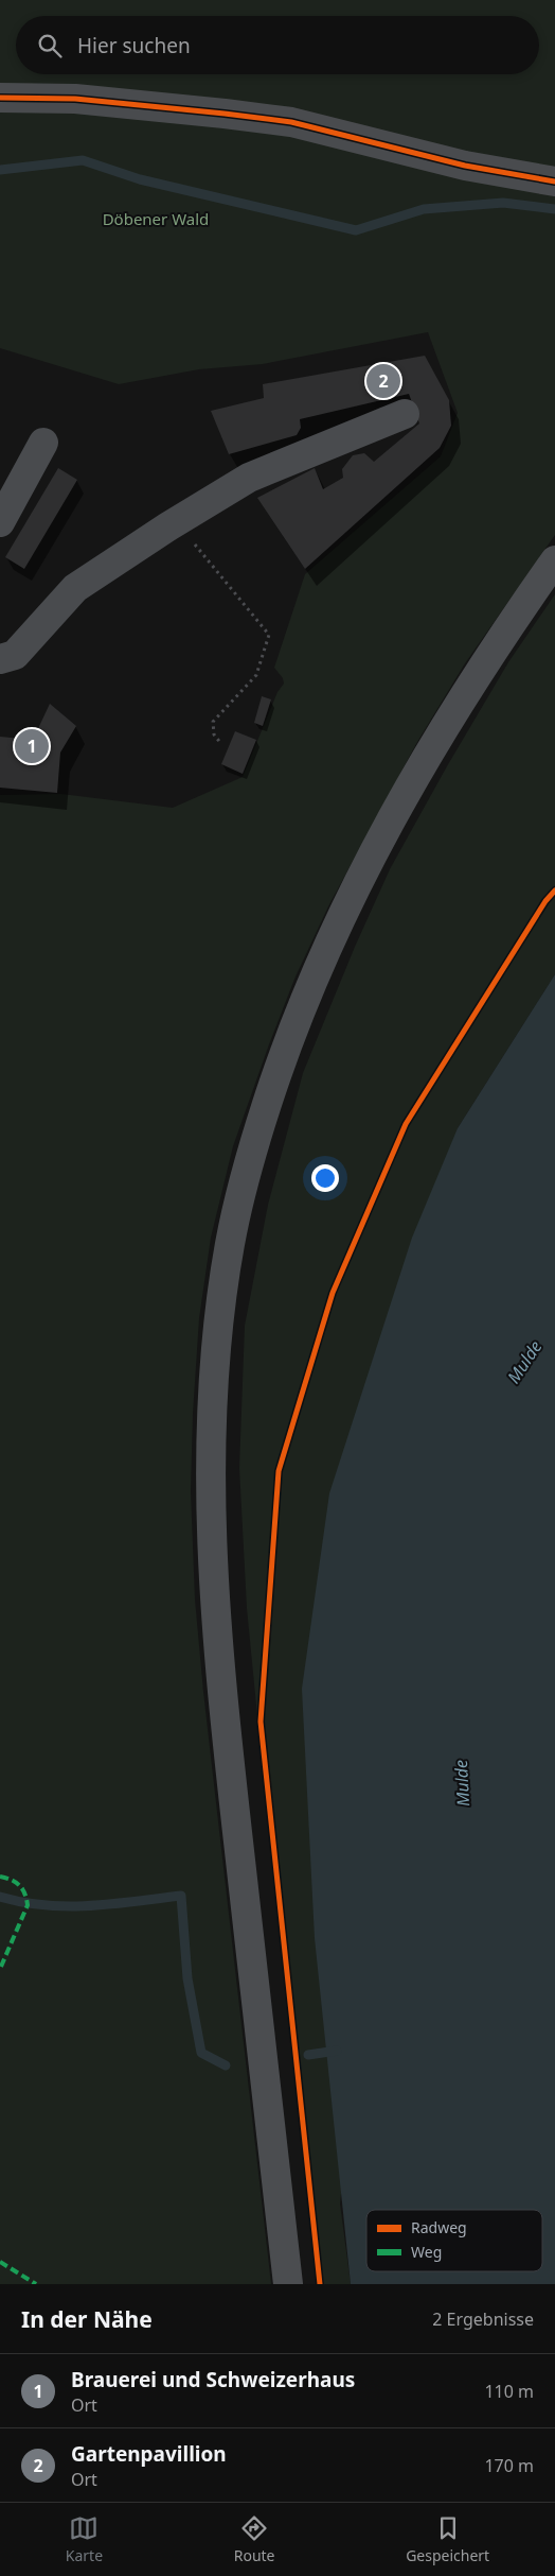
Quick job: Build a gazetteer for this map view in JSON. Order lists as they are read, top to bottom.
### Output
{
  "water": ["Mulde"],
  "parks": ["Döbener Wald"],
  "legend": ["Radweg", "Weg"],
  "page": {
    "search": "Hier suchen",
    "pins": ["2", "1"],
    "heading": ["In der Nähe", "2 Ergebnisse"],
    "list": [
      {
        "mark": "1",
        "name": "Brauerei und Schweizerhaus",
        "note": "Ort",
        "value": "110 m"
      },
      {
        "mark": "2",
        "name": "Gartenpavillion",
        "note": "Ort",
        "value": "170 m"
      }
    ],
    "nav": ["Karte", "Route", "Gespeichert"]
  }
}
